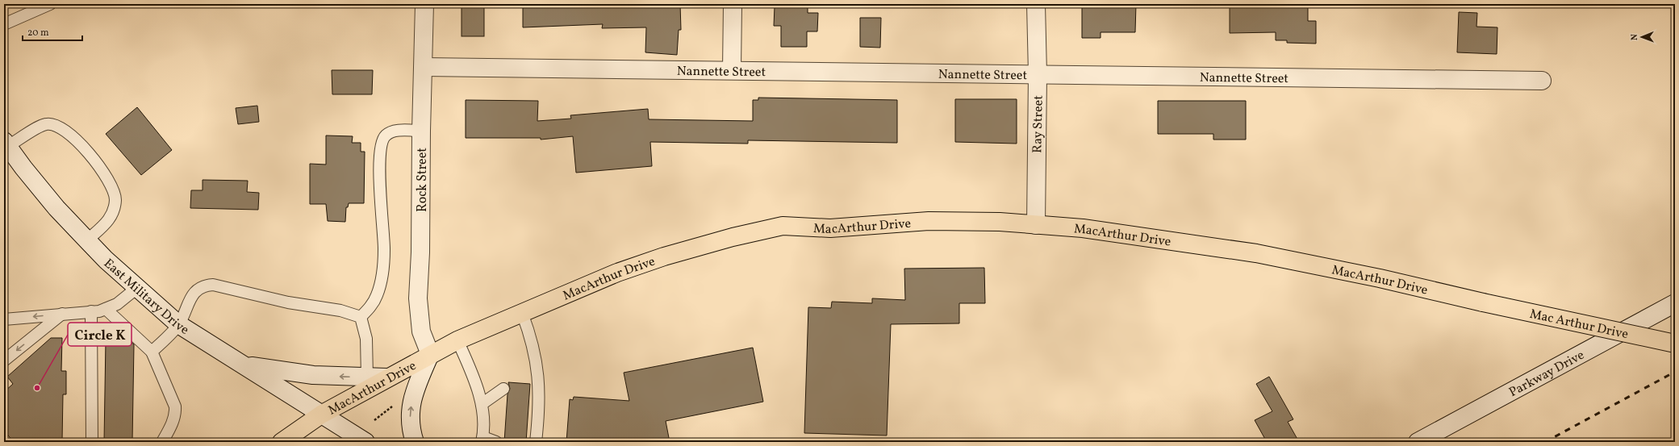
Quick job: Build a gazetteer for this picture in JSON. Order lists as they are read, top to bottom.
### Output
{
  "streets": {
    "main road": ["MacArthur Drive", "Mac Arthur Drive"],
    "street": [
      "Nannette Street",
      "Ray Street",
      "Rock Street",
      "East Military Drive",
      "Parkway Drive"
    ]
  },
  "crossings": [
    ["Nannette Street", "Ray Street"],
    ["Nannette Street", "Rock Street"],
    ["Ray Street", "MacArthur Drive"],
    ["Rock Street", "MacArthur Drive"],
    ["MacArthur Drive", "East Military Drive"],
    ["MacArthur Drive", "Mac Arthur Drive"]
  ],
  "places": ["Circle K"],
  "scale_bar": "20 m",
  "north": "left"
}
